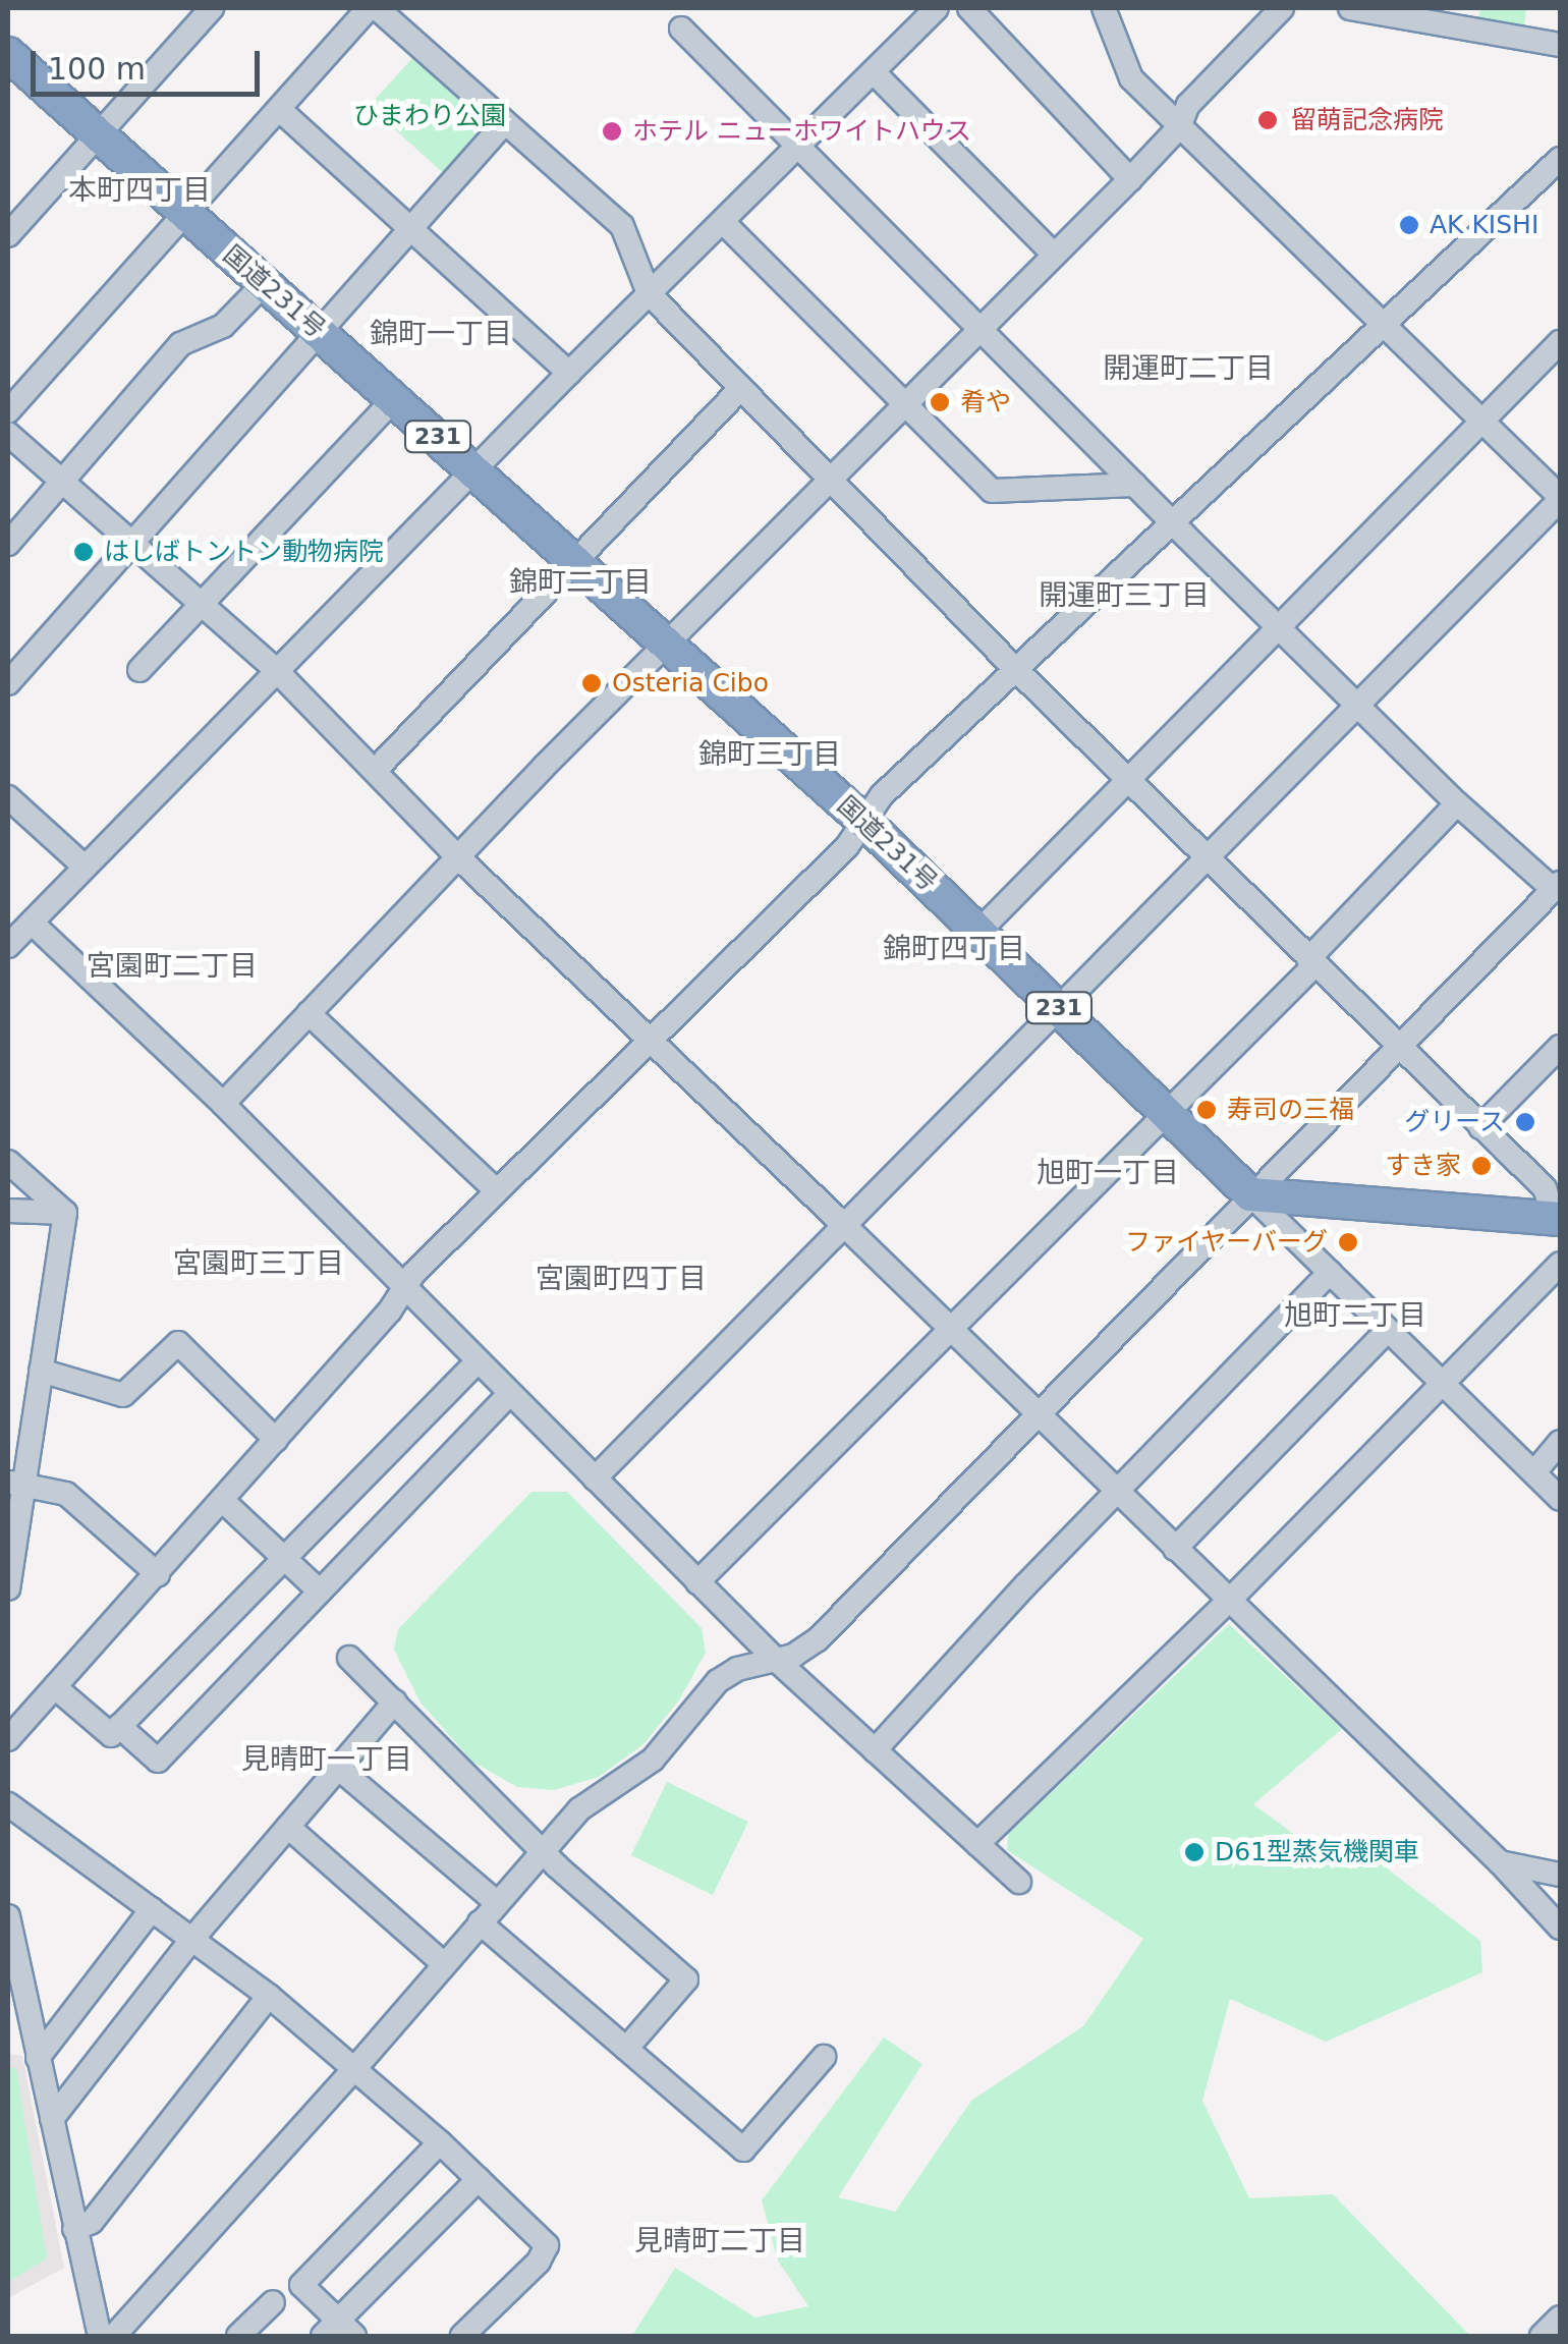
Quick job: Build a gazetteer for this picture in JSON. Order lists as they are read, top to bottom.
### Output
{
  "streets": {
    "highway": ["国道231号", "231"]
  },
  "districts": [
    "本町四丁目",
    "錦町一丁目",
    "開運町二丁目",
    "錦町二丁目",
    "開運町三丁目",
    "錦町三丁目",
    "錦町四丁目",
    "宮園町二丁目",
    "旭町一丁目",
    "宮園町三丁目",
    "宮園町四丁目",
    "旭町二丁目",
    "見晴町一丁目",
    "見晴町二丁目"
  ],
  "parks": ["ひまわり公園"],
  "places": [
    "留萌記念病院",
    "ホテル ニューホワイトハウス",
    "AK KISHI",
    "肴や",
    "はしばトントン動物病院",
    "Osteria Cibo",
    "寿司の三福",
    "グリース",
    "すき家",
    "ファイヤーバーグ",
    "D61型蒸気機関車"
  ],
  "scale_bar": "100 m"
}
